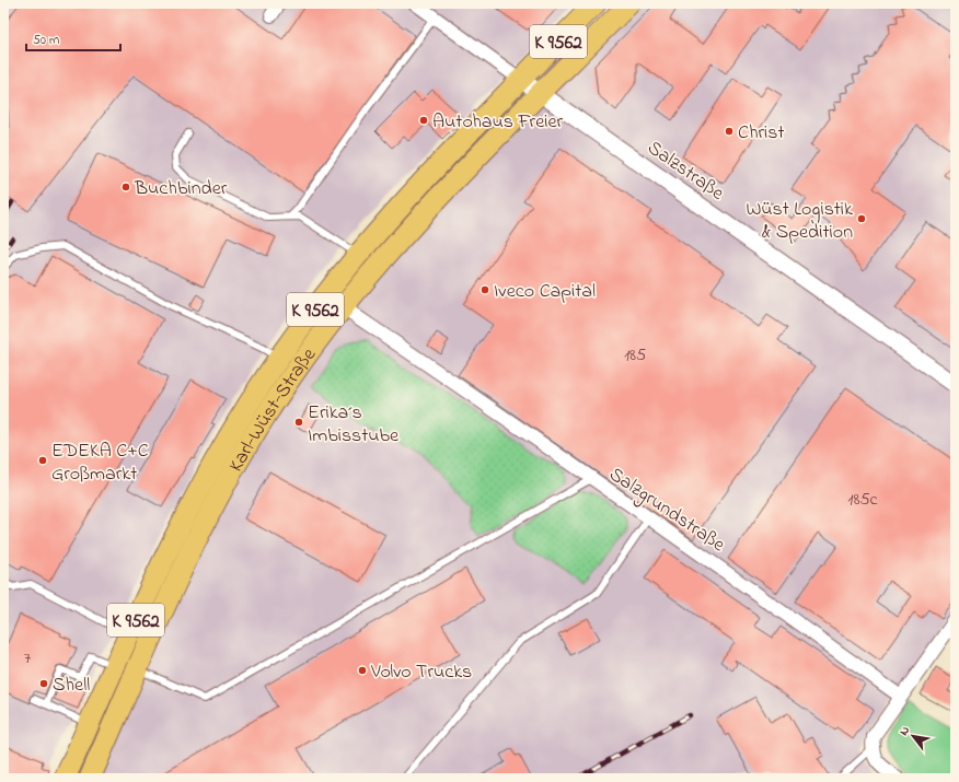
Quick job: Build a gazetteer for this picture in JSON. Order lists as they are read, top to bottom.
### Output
{
  "streets": {
    "main road": ["K 9562", "Karl-Wüst-Straße"],
    "street": ["Salzstraße", "Salzgrundstraße"]
  },
  "crossings": [
    ["Salzstraße", "Karl-Wüst-Straße"],
    ["Karl-Wüst-Straße", "Salzgrundstraße"]
  ],
  "places": [
    "Autohaus Freier",
    "Christ",
    "Buchbinder",
    "Wüst Logistik & Spedition",
    "Iveco Capital",
    "Erika´s Imbisstube",
    "EDEKA C+C Großmarkt",
    "Volvo Trucks",
    "Shell"
  ],
  "house_numbers": ["185", "185c", "7"],
  "scale_bar": "50 m",
  "north": "top left"
}
